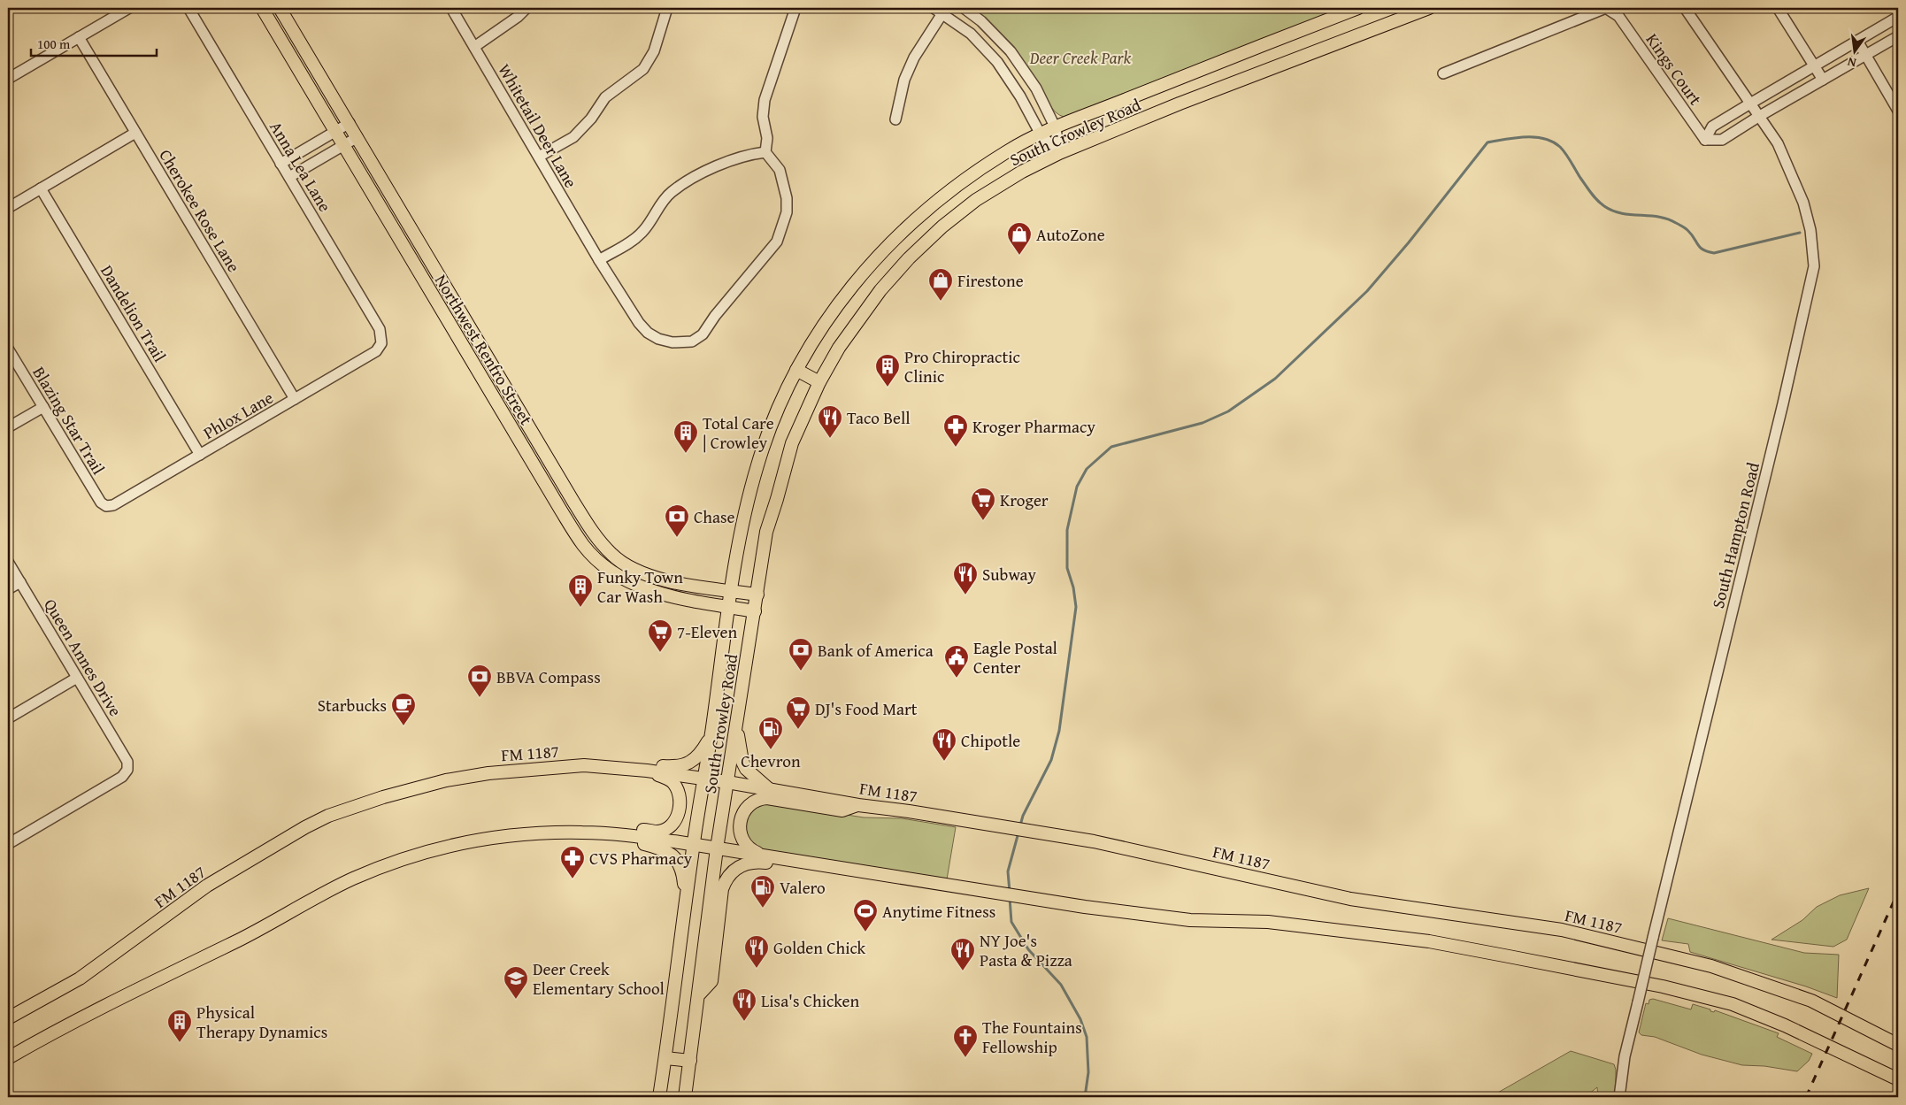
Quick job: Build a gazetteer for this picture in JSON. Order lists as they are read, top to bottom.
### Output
{
  "streets": {
    "main road": ["South Crowley Road", "Northwest Renfro Street", "FM 1187"],
    "street": [
      "Kings Court",
      "Whitetail Deer Lane",
      "Anna Lea Lane",
      "Cherokee Rose Lane",
      "Dandelion Trail",
      "Phlox Lane",
      "Blazing Star Trail",
      "South Hampton Road",
      "Queen Annes Drive"
    ]
  },
  "crossings": [
    ["South Crowley Road", "Northwest Renfro Street"],
    ["South Crowley Road", "FM 1187"],
    ["Anna Lea Lane", "Phlox Lane"],
    ["Cherokee Rose Lane", "Phlox Lane"],
    ["Dandelion Trail", "Phlox Lane"],
    ["Phlox Lane", "Blazing Star Trail"]
  ],
  "parks": ["Deer Creek Park"],
  "places": {
    "shop": ["AutoZone", "Firestone"],
    "building": [
      "Pro Chiropractic Clinic",
      "Total Care | Crowley",
      "Funky Town Car Wash",
      "Physical Therapy Dynamics"
    ],
    "restaurant": [
      "Taco Bell",
      "Subway",
      "Chipotle",
      "Golden Chick",
      "NY Joe's Pasta & Pizza",
      "Lisa's Chicken"
    ],
    "pharmacy": ["Kroger Pharmacy", "CVS Pharmacy"],
    "supermarket": ["Kroger", "7-Eleven", "DJ's Food Mart"],
    "bank": ["Chase", "Bank of America", "BBVA Compass"],
    "public building": ["Eagle Postal Center"],
    "cafe": ["Starbucks"],
    "fuel station": ["Chevron", "Valero"],
    "sports": ["Anytime Fitness"],
    "school or university": ["Deer Creek Elementary School"],
    "church": ["The Fountains Fellowship"]
  },
  "scale_bar": "100 m",
  "north": "bottom"
}
